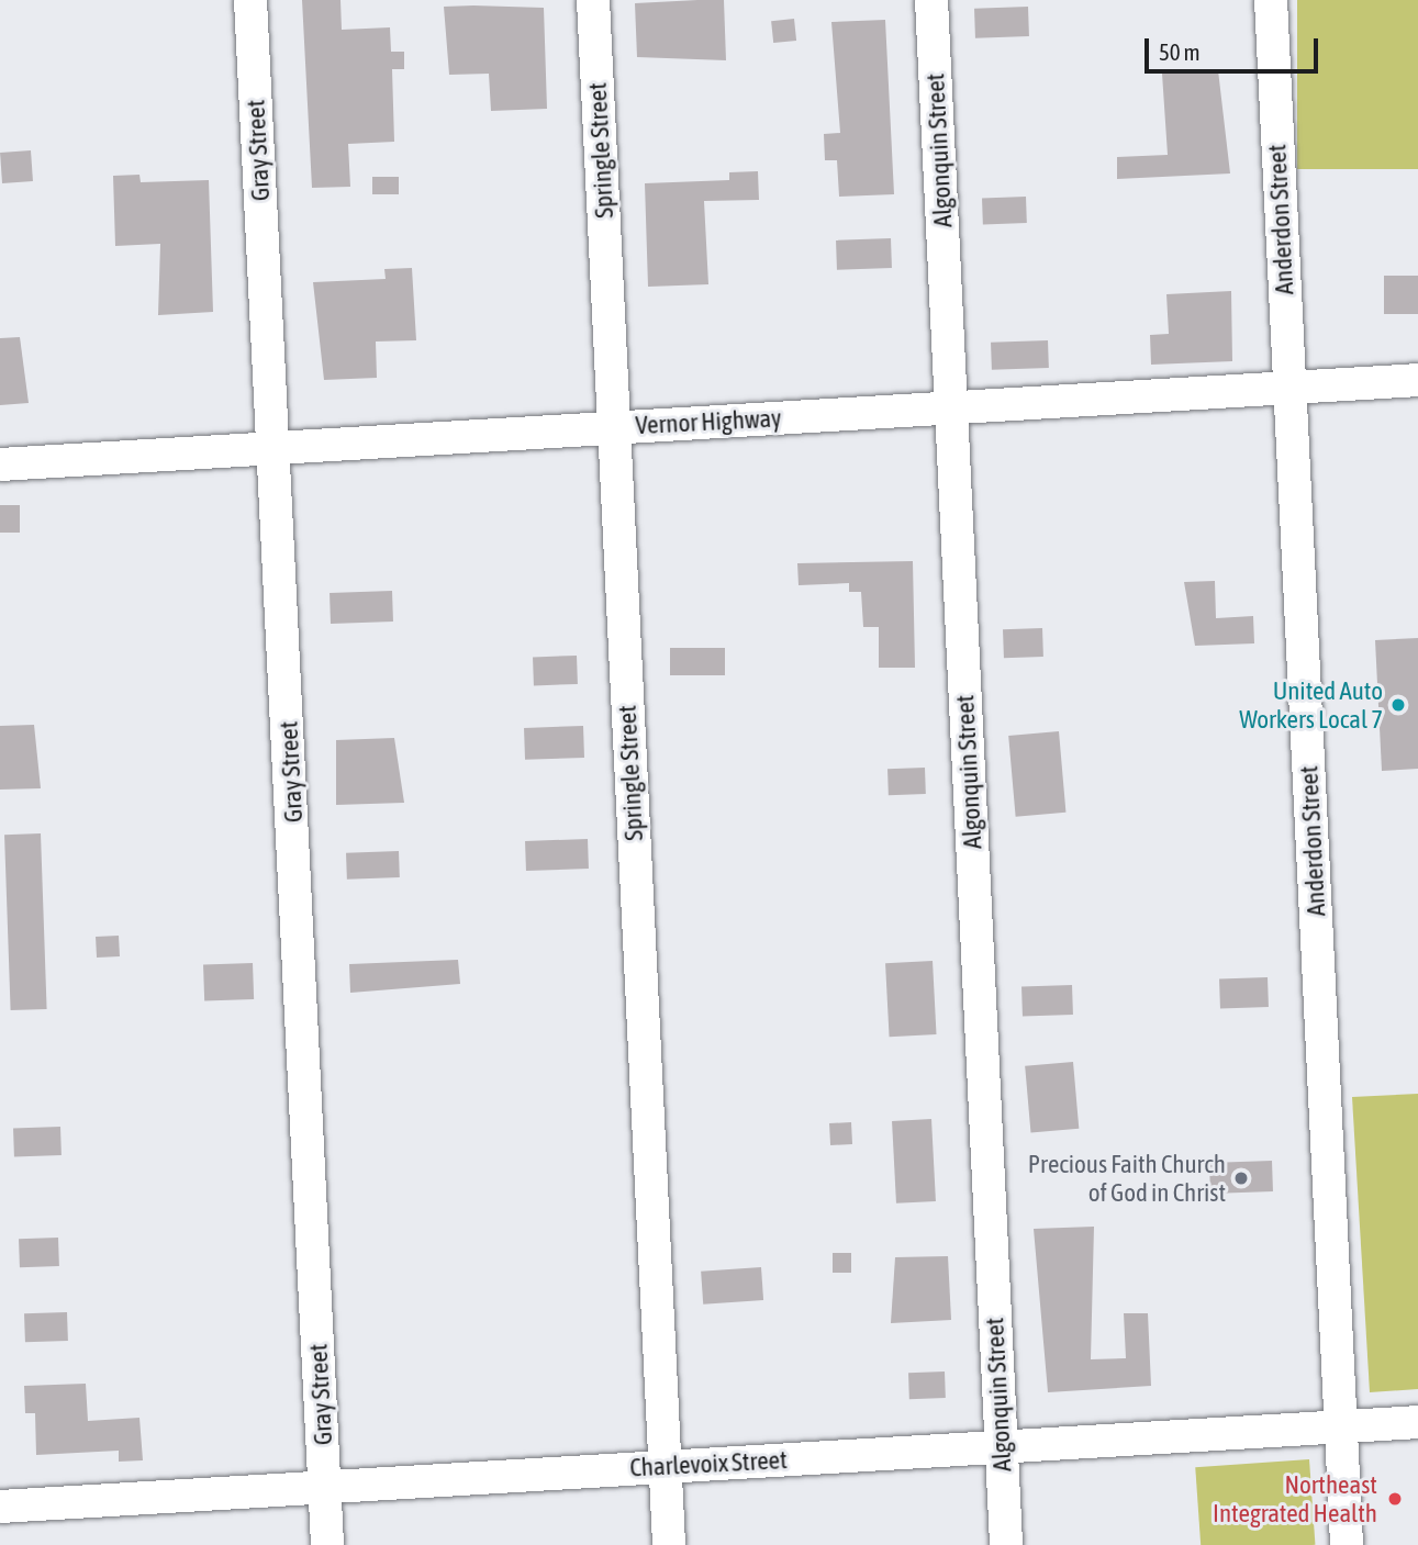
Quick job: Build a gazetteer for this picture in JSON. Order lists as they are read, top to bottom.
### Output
{
  "streets": {
    "street": [
      "Gray Street",
      "Springle Street",
      "Algonquin Street",
      "Anderdon Street",
      "Vernor Highway",
      "Charlevoix Street"
    ]
  },
  "crossings": [
    ["Gray Street", "Vernor Highway"],
    ["Gray Street", "Charlevoix Street"],
    ["Springle Street", "Vernor Highway"],
    ["Springle Street", "Charlevoix Street"],
    ["Algonquin Street", "Vernor Highway"],
    ["Algonquin Street", "Charlevoix Street"],
    ["Anderdon Street", "Vernor Highway"],
    ["Anderdon Street", "Charlevoix Street"]
  ],
  "places": ["United Auto Workers Local 7", "Precious Faith Church of God in Christ", "Northeast Integrated Health"],
  "scale_bar": "50 m"
}
